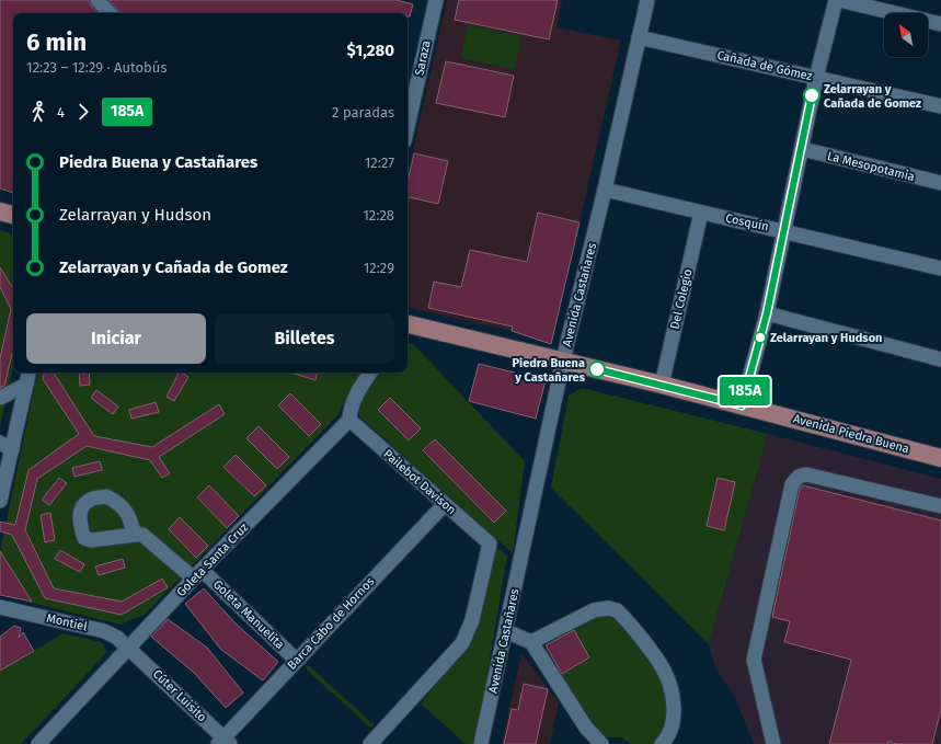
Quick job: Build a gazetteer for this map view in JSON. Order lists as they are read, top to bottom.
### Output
{
  "streets": {
    "main road": ["Avenida Piedra Buena"],
    "street": [
      "Saraza",
      "Cañada de Gómez",
      "La Mesopotamia",
      "Cosquín",
      "Avenida Castañares",
      "Del Colegio",
      "Pailebot Davison",
      "Goleta Santa Cruz",
      "Goleta Manuelita",
      "Montiel",
      "Barca Cabo de Hornos",
      "Cúter Luisito"
    ]
  },
  "crossings": [
    ["Cañada de Gómez", "Avenida Castañares"],
    ["Cosquín", "Avenida Castañares"],
    ["Cosquín", "Del Colegio"],
    ["Avenida Castañares", "Avenida Piedra Buena"],
    ["Del Colegio", "Avenida Piedra Buena"],
    ["Pailebot Davison", "Goleta Santa Cruz"],
    ["Pailebot Davison", "Barca Cabo de Hornos"],
    ["Goleta Santa Cruz", "Goleta Manuelita"],
    ["Goleta Santa Cruz", "Montiel"],
    ["Goleta Santa Cruz", "Cúter Luisito"],
    ["Goleta Manuelita", "Barca Cabo de Hornos"],
    ["Montiel", "Cúter Luisito"],
    ["Barca Cabo de Hornos", "Cúter Luisito"]
  ],
  "places": ["Zelarrayan y Cañada de Gomez", "Zelarrayan y Hudson", "Piedra Buena y Castañares"],
  "lines": ["bus line 185A"],
  "north": "top left",
  "page": {
    "on_map": "185A",
    "heading": ["6 min", "12:23 – 12:29 · Autobús", "$1,280"],
    "legs": ["4", "185A", "2 paradas"],
    "list": [
      {
        "name": "Piedra Buena y Castañares",
        "value": "12:27"
      },
      {
        "name": "Zelarrayan y Hudson",
        "value": "12:28"
      },
      {
        "name": "Zelarrayan y Cañada de Gomez",
        "value": "12:29"
      }
    ],
    "buttons": ["Iniciar", "Billetes"]
  }
}
